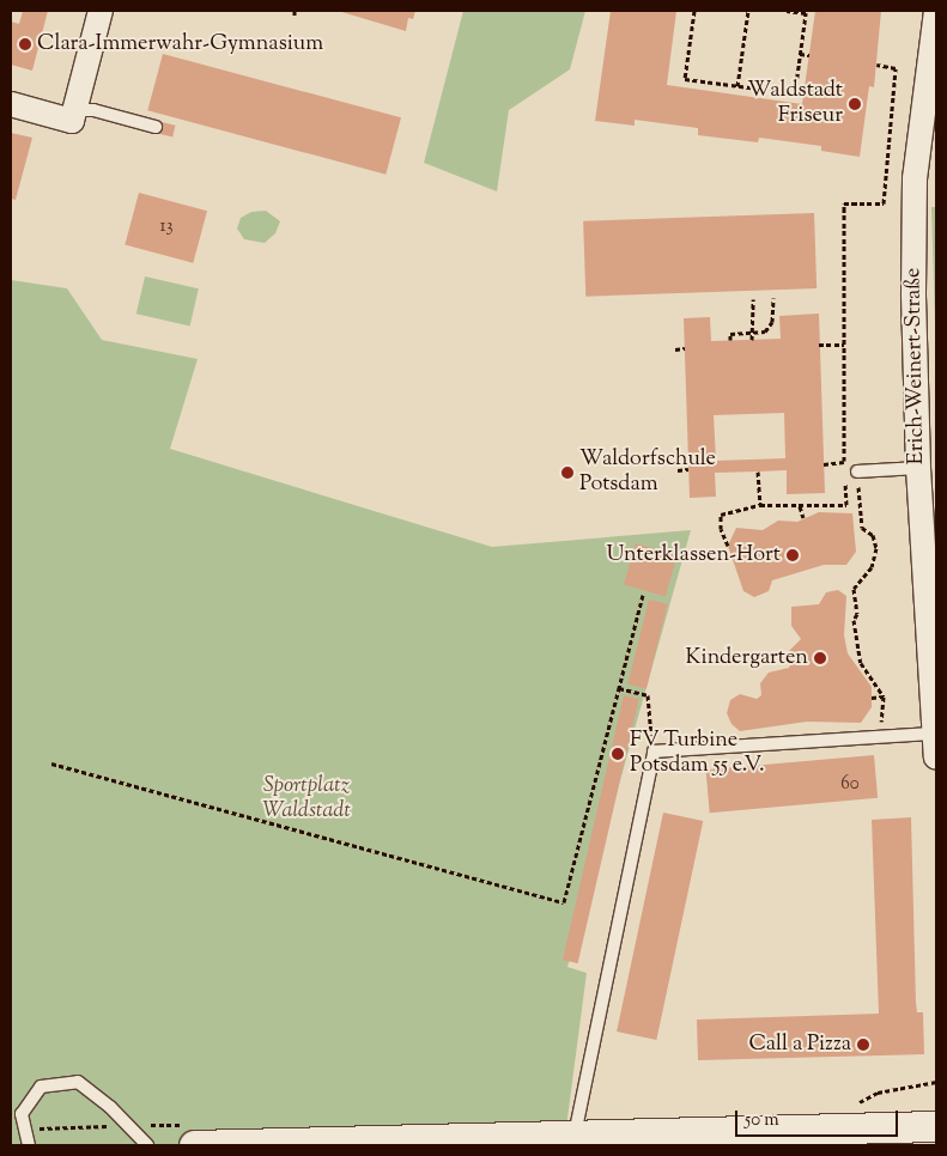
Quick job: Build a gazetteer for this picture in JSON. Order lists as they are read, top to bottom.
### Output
{
  "streets": {
    "street": ["Erich-Weinert-Straße"]
  },
  "parks": ["Sportplatz Waldstadt"],
  "places": [
    "Clara-Immerwahr-Gymnasium",
    "Waldstadt Friseur",
    "Waldorfschule Potsdam",
    "Unterklassen-Hort",
    "Kindergarten",
    "FV Turbine Potsdam 55 e.V.",
    "Call a Pizza"
  ],
  "house_numbers": ["13", "60"],
  "scale_bar": "50 m"
}
